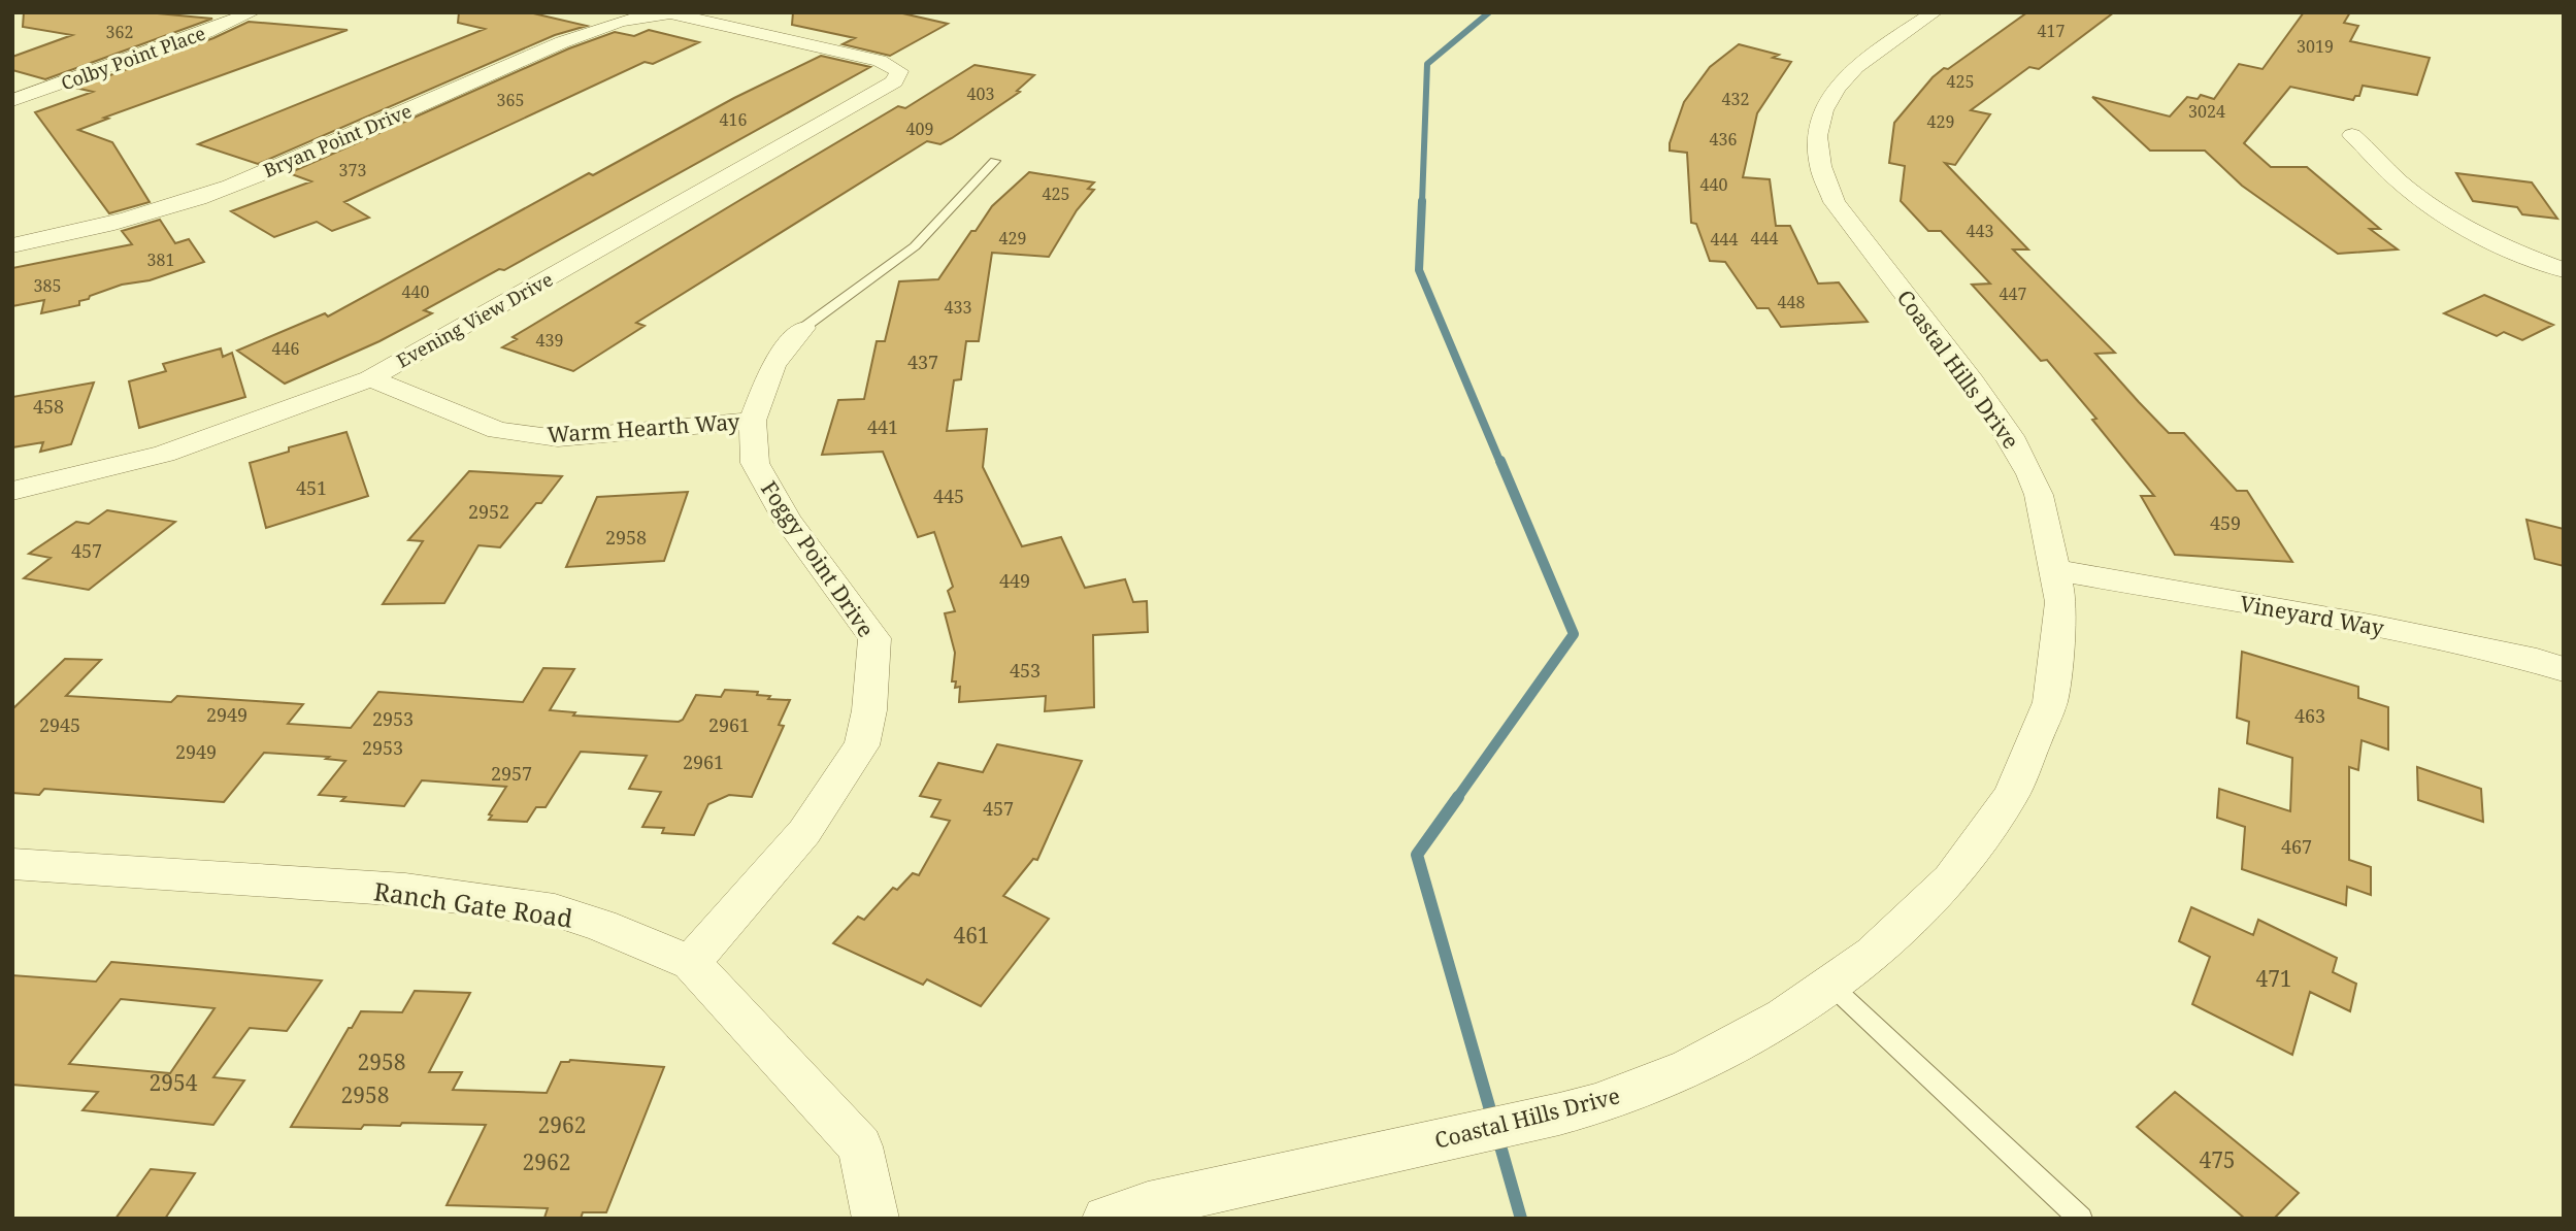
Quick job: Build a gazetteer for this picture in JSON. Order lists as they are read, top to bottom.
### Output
{
  "streets": {
    "street": [
      "Colby Point Place",
      "Bryan Point Drive",
      "Evening View Drive",
      "Coastal Hills Drive",
      "Warm Hearth Way",
      "Foggy Point Drive",
      "Vineyard Way",
      "Ranch Gate Road"
    ]
  },
  "crossings": [
    ["Bryan Point Drive", "Evening View Drive"],
    ["Evening View Drive", "Warm Hearth Way"],
    ["Coastal Hills Drive", "Vineyard Way"],
    ["Warm Hearth Way", "Foggy Point Drive"],
    ["Foggy Point Drive", "Ranch Gate Road"]
  ],
  "house_numbers": [
    "417",
    "362",
    "3019",
    "425",
    "403",
    "432",
    "365",
    "3024",
    "416",
    "429",
    "409",
    "436",
    "373",
    "440",
    "425",
    "443",
    "429",
    "444",
    "444",
    "381",
    "385",
    "440",
    "447",
    "448",
    "433",
    "439",
    "446",
    "437",
    "458",
    "441",
    "451",
    "445",
    "2952",
    "459",
    "2958",
    "457",
    "449",
    "453",
    "2949",
    "463",
    "2953",
    "2945",
    "2961",
    "2953",
    "2949",
    "2961",
    "2957",
    "457",
    "467",
    "461",
    "471",
    "2958",
    "2954",
    "2958",
    "2962",
    "475",
    "2962"
  ]
}
